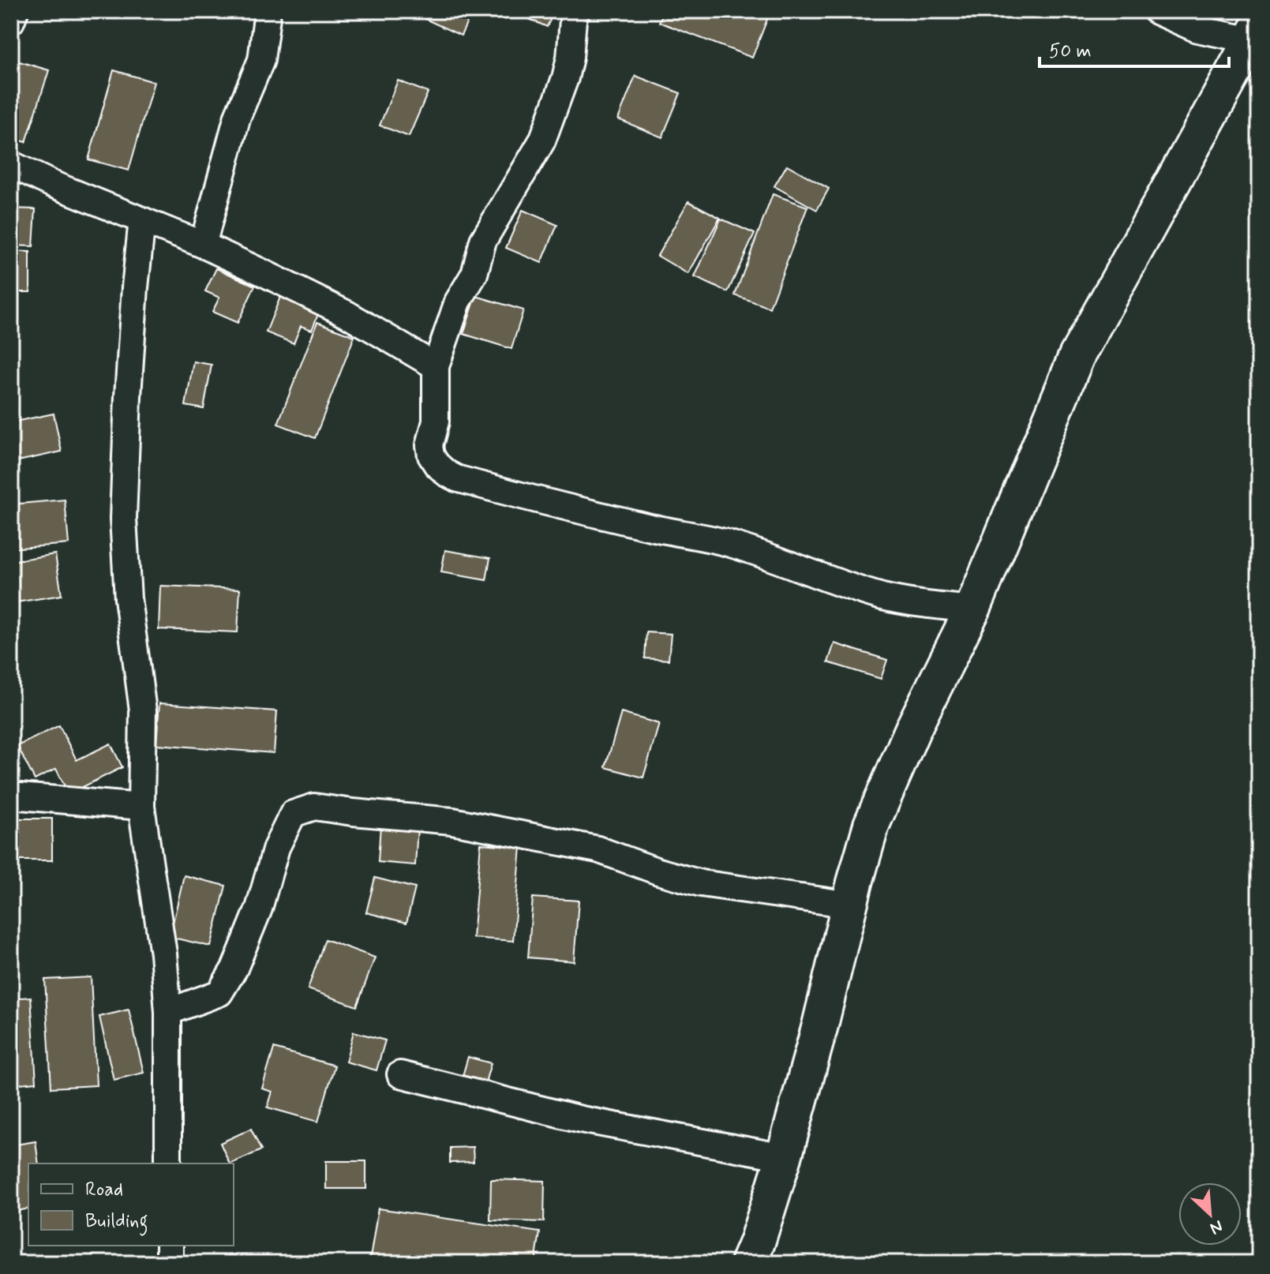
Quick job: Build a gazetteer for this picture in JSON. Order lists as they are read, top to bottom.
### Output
{
  "legend": ["Road", "Building"],
  "scale_bar": "50 m",
  "north": "bottom right"
}
